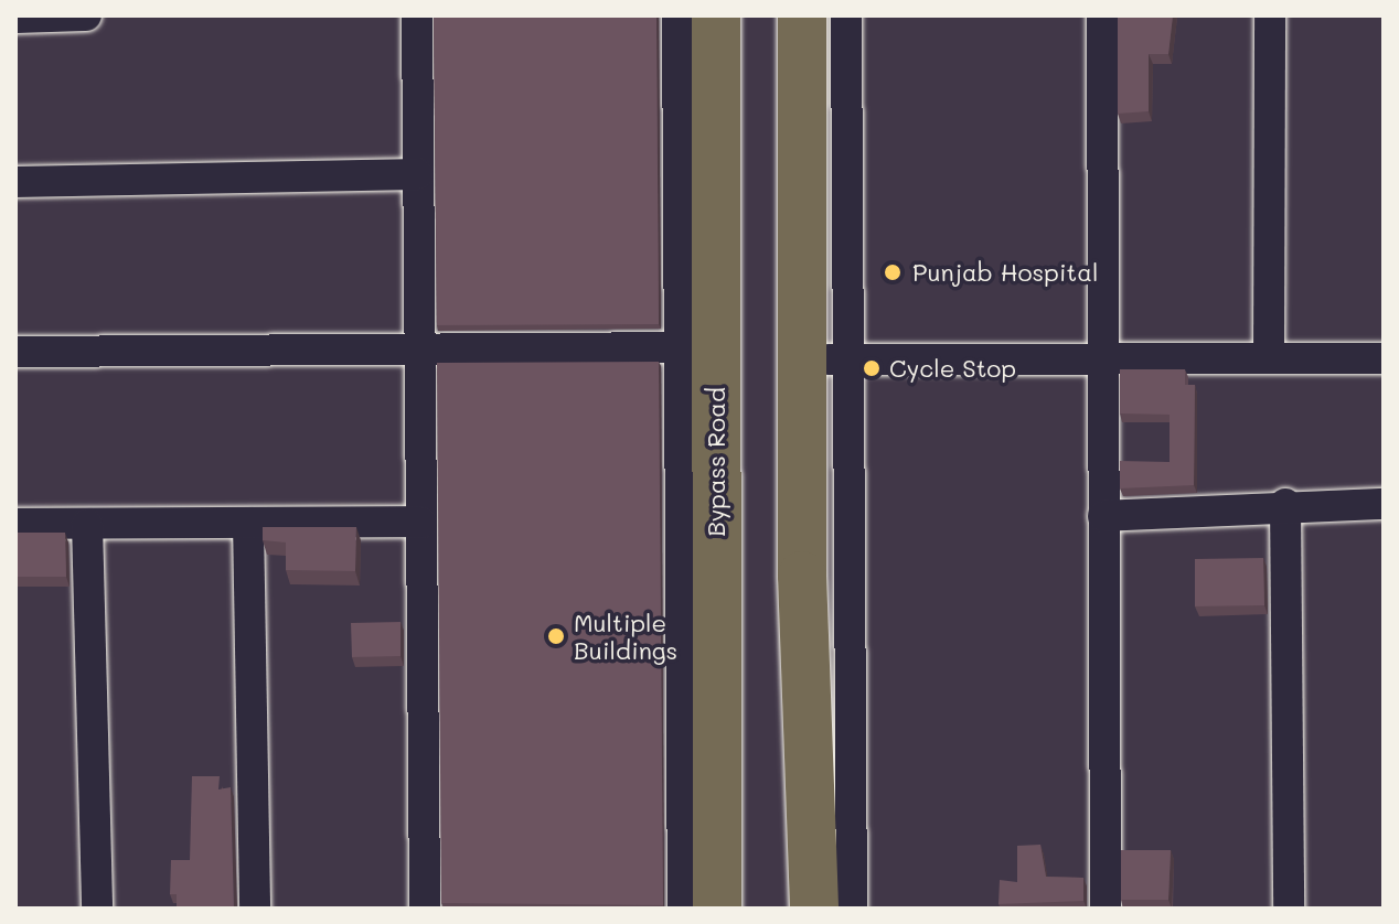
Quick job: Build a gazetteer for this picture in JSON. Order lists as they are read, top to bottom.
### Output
{
  "streets": {
    "main road": ["Bypass Road"]
  },
  "places": ["Punjab Hospital", "Cycle Stop", "Multiple Buildings"]
}
